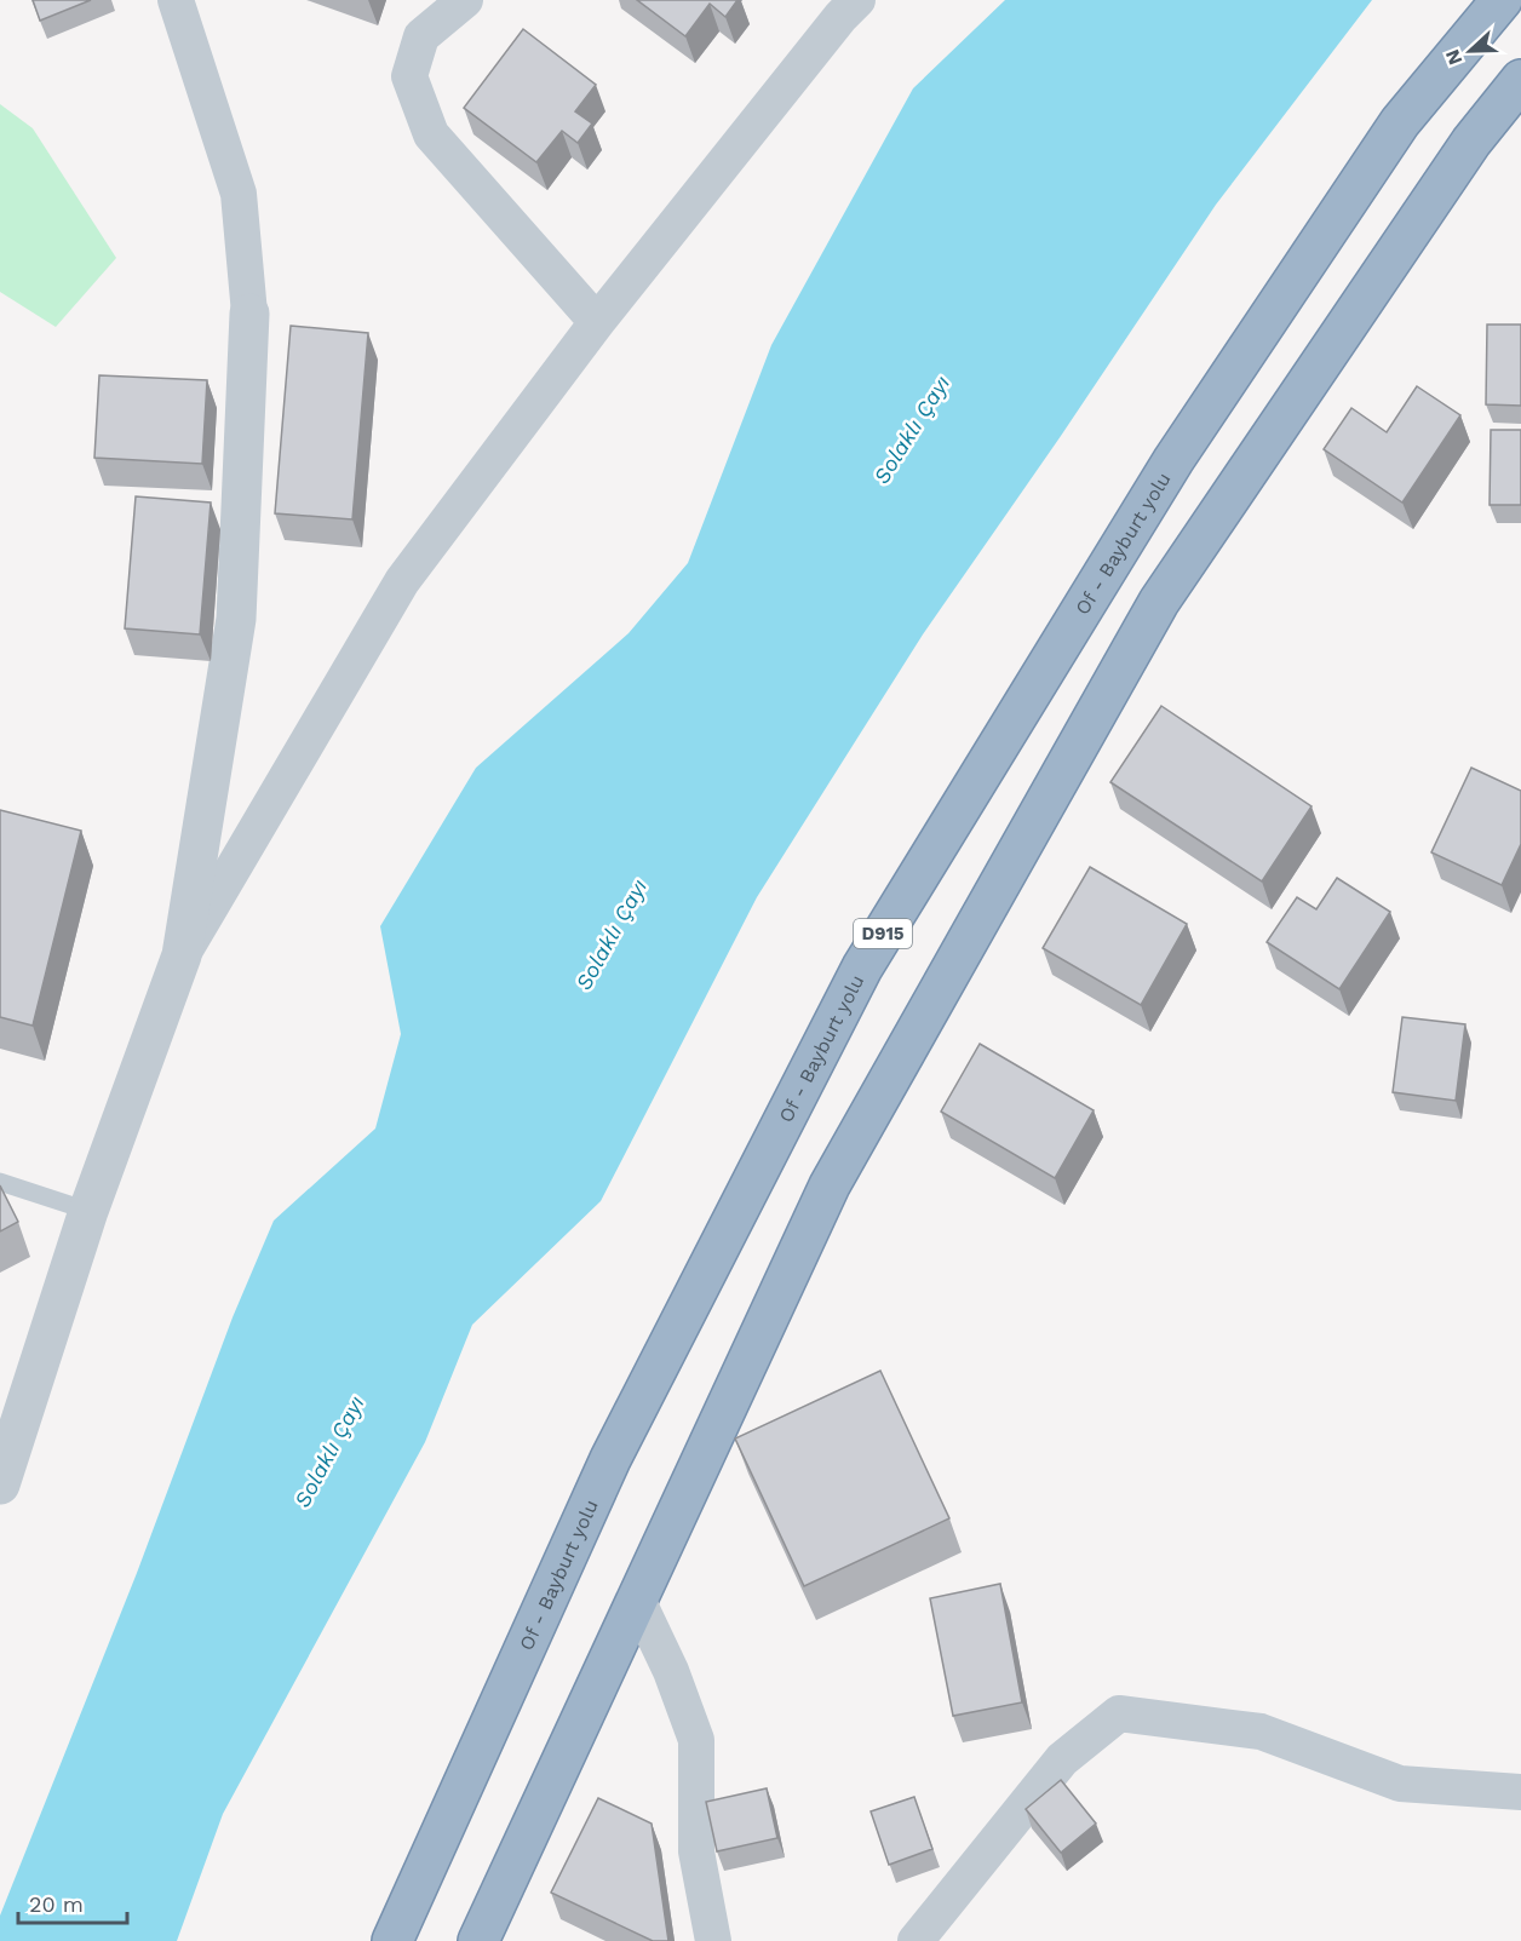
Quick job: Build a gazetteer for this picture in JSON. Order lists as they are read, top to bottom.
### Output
{
  "streets": {
    "highway": ["Of - Bayburt yolu", "D915"]
  },
  "water": ["Solaklı Çayı"],
  "scale_bar": "20 m",
  "north": "left"
}
